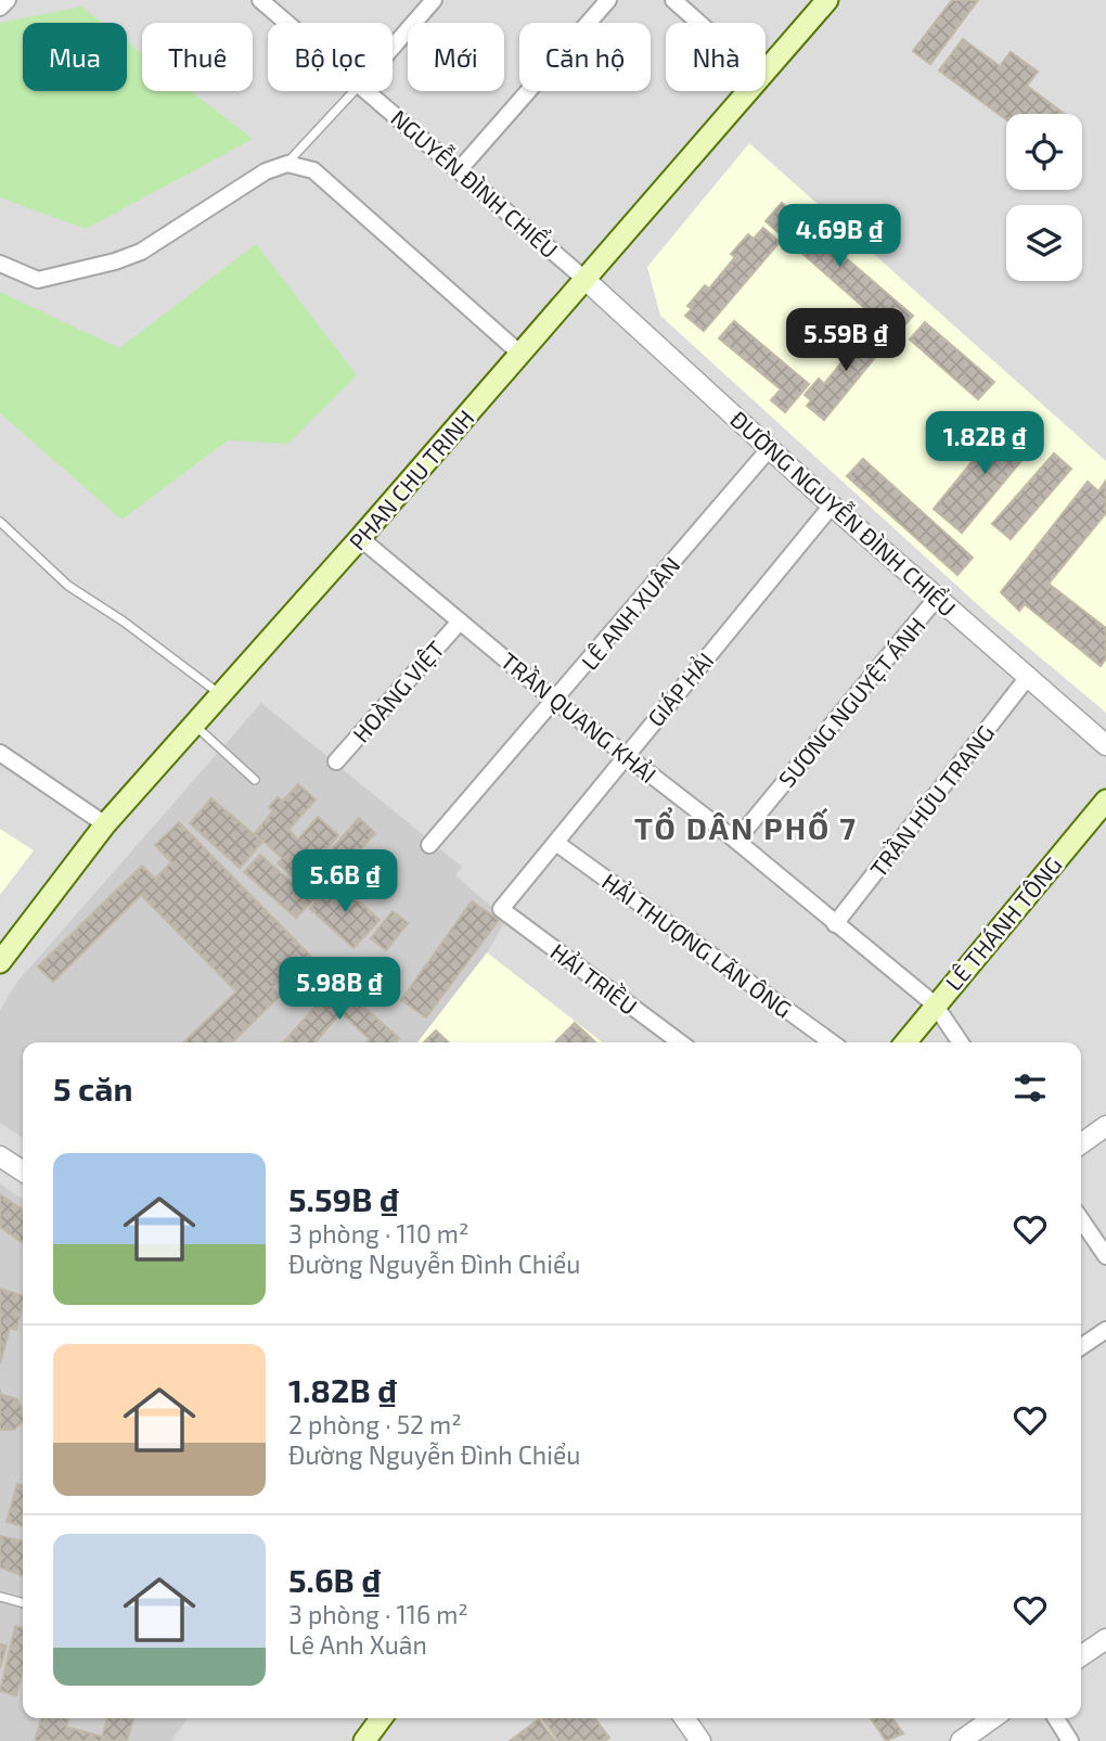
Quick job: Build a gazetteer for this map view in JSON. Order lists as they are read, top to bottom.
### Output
{
  "streets": {
    "main road": ["PHAN CHU TRINH", "LÊ THÁNH TÔNG"],
    "street": [
      "NGUYỄN ĐÌNH CHIỂU",
      "ĐƯỜNG NGUYỄN ĐÌNH CHIỂU",
      "LÊ ANH XUÂN",
      "GIÁP HẢI",
      "HOÀNG VIỆT",
      "SƯƠNG NGUYỆT ÁNH",
      "TRẦN QUANG KHẢI",
      "TRẦN HỮU TRANG",
      "HẢI THƯỢNG LÃN ÔNG",
      "HẢI TRIỀU"
    ]
  },
  "crossings": [
    ["NGUYỄN ĐÌNH CHIỂU", "PHAN CHU TRINH"],
    ["NGUYỄN ĐÌNH CHIỂU", "ĐƯỜNG NGUYỄN ĐÌNH CHIỂU"],
    ["PHAN CHU TRINH", "ĐƯỜNG NGUYỄN ĐÌNH CHIỂU"],
    ["PHAN CHU TRINH", "TRẦN QUANG KHẢI"],
    ["ĐƯỜNG NGUYỄN ĐÌNH CHIỂU", "LÊ ANH XUÂN"],
    ["ĐƯỜNG NGUYỄN ĐÌNH CHIỂU", "GIÁP HẢI"],
    ["ĐƯỜNG NGUYỄN ĐÌNH CHIỂU", "SƯƠNG NGUYỆT ÁNH"],
    ["ĐƯỜNG NGUYỄN ĐÌNH CHIỂU", "TRẦN HỮU TRANG"],
    ["LÊ ANH XUÂN", "TRẦN QUANG KHẢI"],
    ["GIÁP HẢI", "TRẦN QUANG KHẢI"],
    ["GIÁP HẢI", "HẢI THƯỢNG LÃN ÔNG"],
    ["GIÁP HẢI", "HẢI TRIỀU"],
    ["HOÀNG VIỆT", "TRẦN QUANG KHẢI"],
    ["SƯƠNG NGUYỆT ÁNH", "TRẦN QUANG KHẢI"],
    ["TRẦN QUANG KHẢI", "TRẦN HỮU TRANG"],
    ["TRẦN QUANG KHẢI", "LÊ THÁNH TÔNG"]
  ],
  "districts": ["TỔ DÂN PHỐ 7"],
  "page": {
    "chip": [
      "Mua",
      "Thuê",
      "Bộ lọc",
      "Mới",
      "Căn hộ",
      "Nhà"
    ],
    "price": [
      "4.69B ₫",
      "5.59B ₫",
      "1.82B ₫",
      "5.6B ₫",
      "5.98B ₫"
    ],
    "heading": "5 căn",
    "list": [
      {
        "name": "5.59B ₫",
        "note": "3 phòng · 110 m² · Đường Nguyễn Đình Chiểu"
      },
      {
        "name": "1.82B ₫",
        "note": "2 phòng · 52 m² · Đường Nguyễn Đình Chiểu"
      },
      {
        "name": "5.6B ₫",
        "note": "3 phòng · 116 m² · Lê Anh Xuân"
      }
    ]
  }
}
